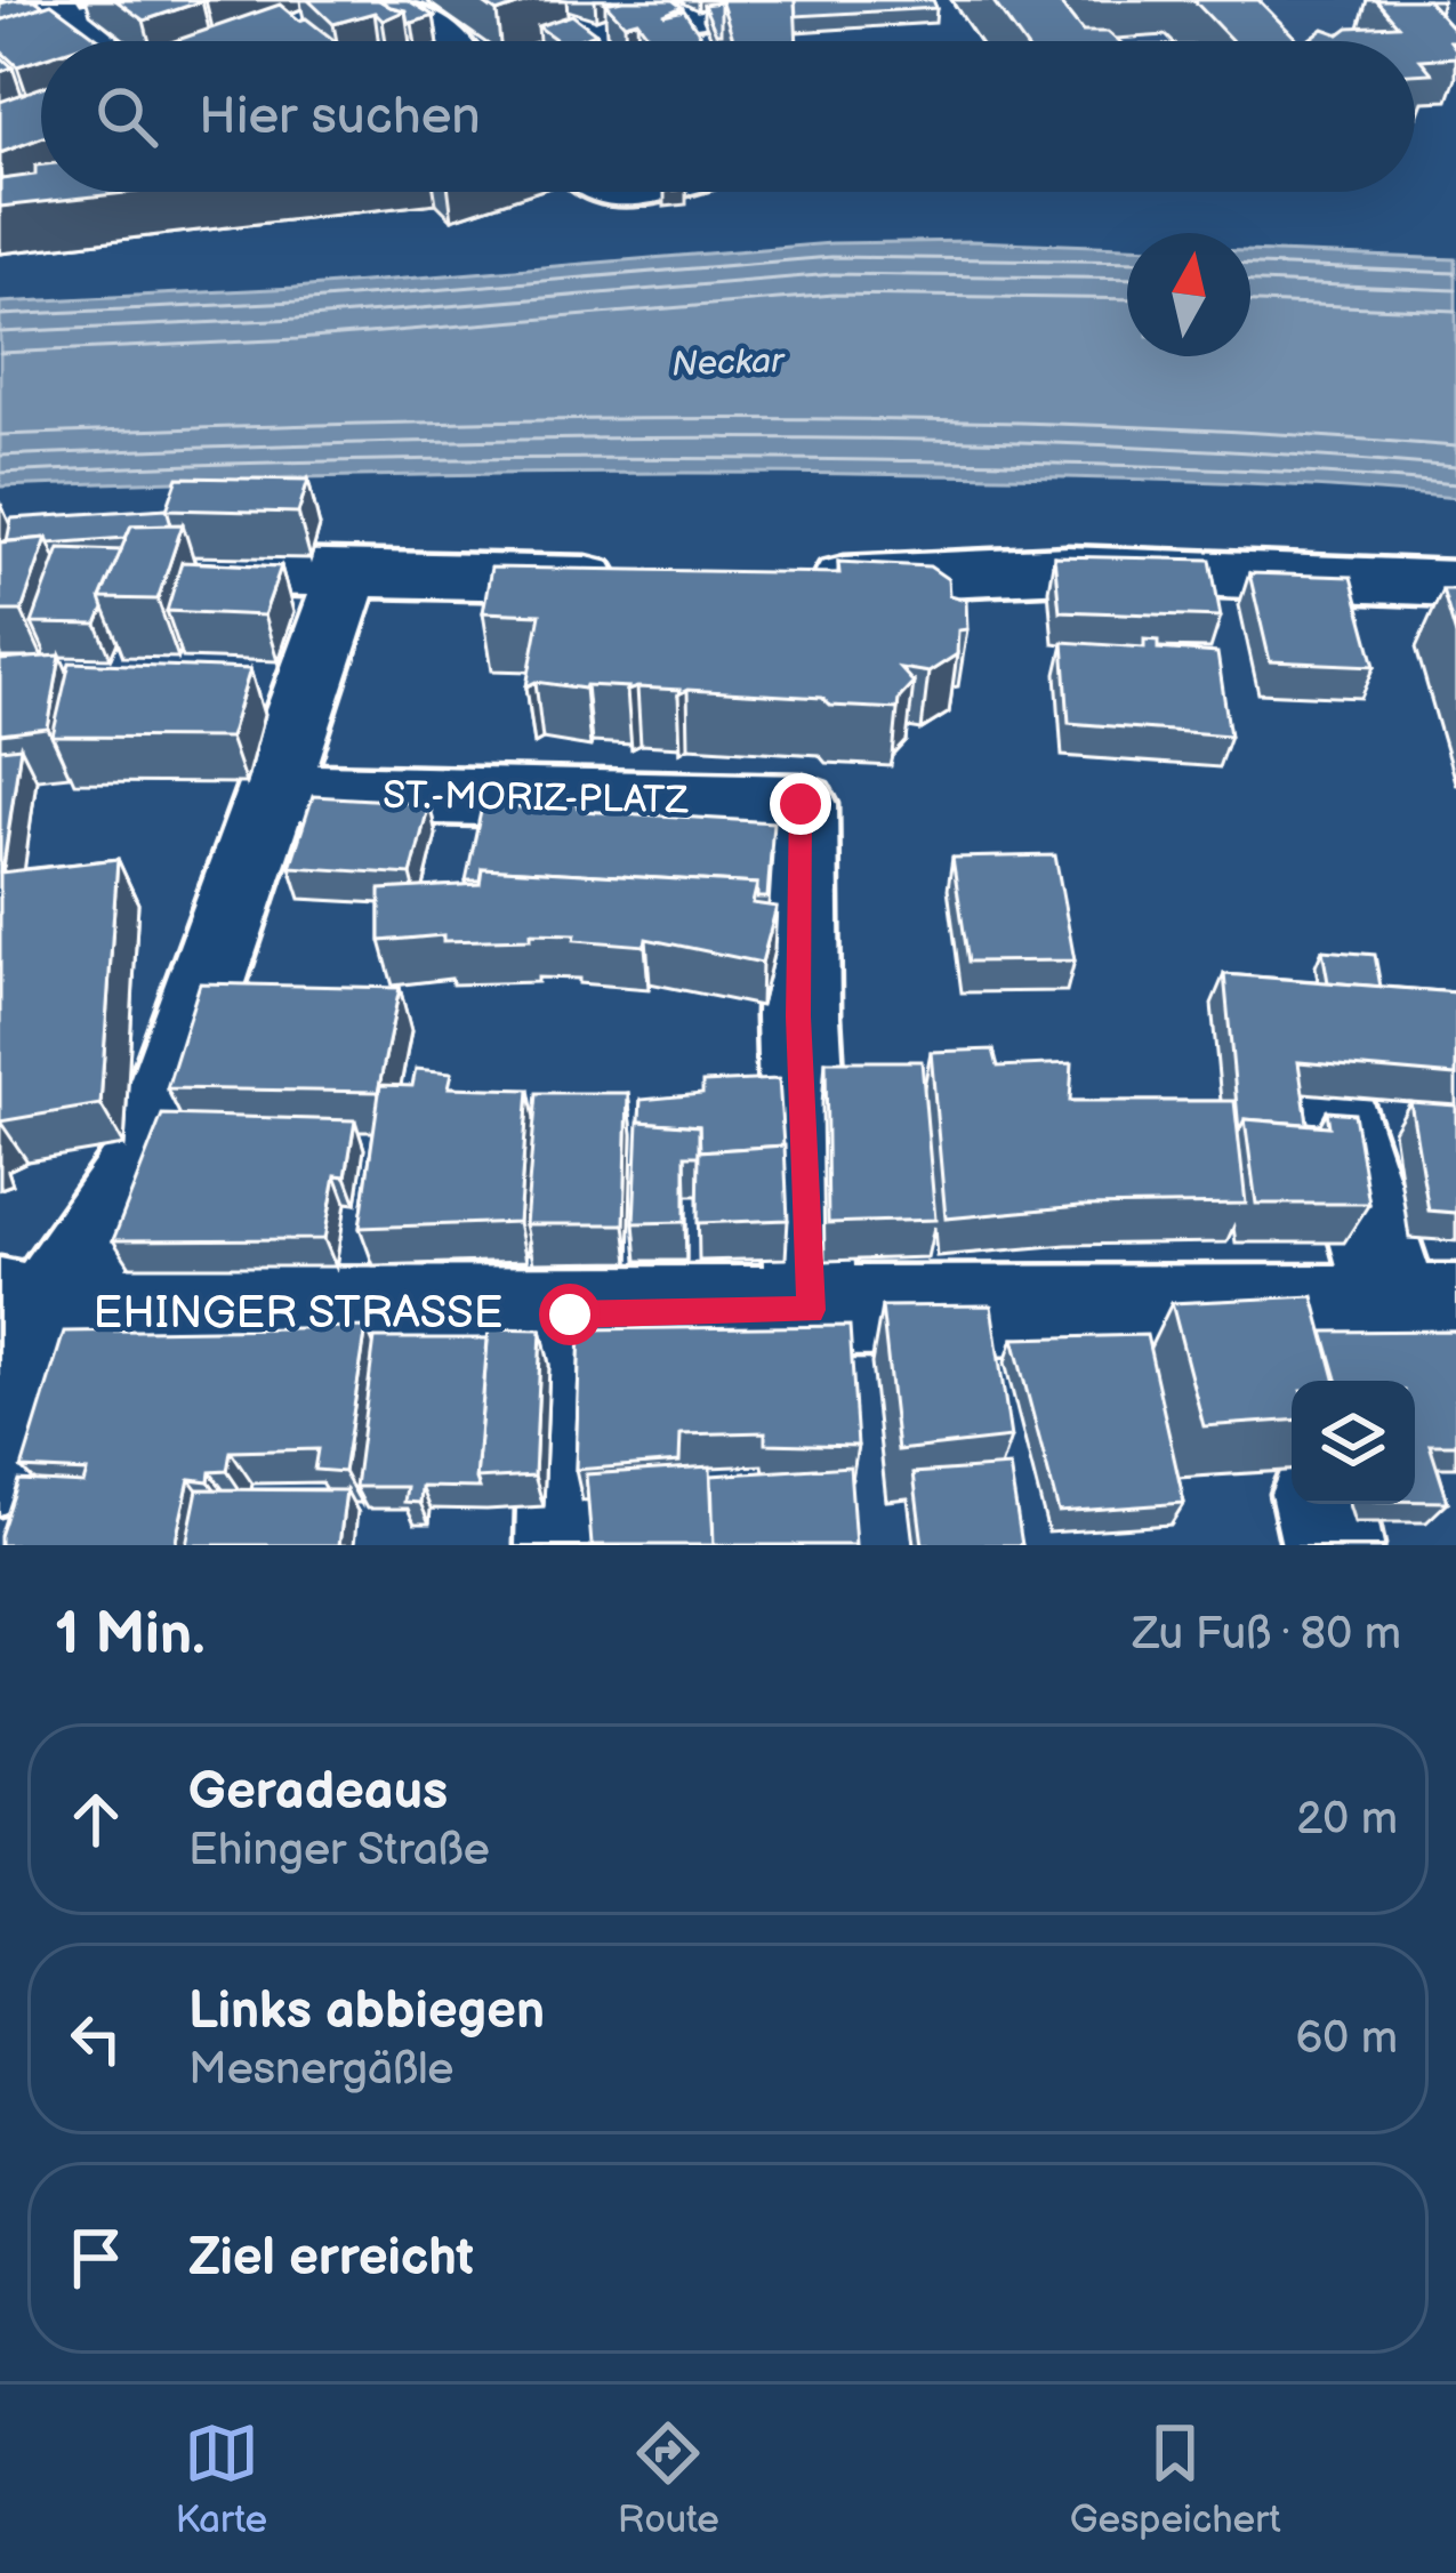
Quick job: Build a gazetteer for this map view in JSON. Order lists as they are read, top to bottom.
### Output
{
  "streets": {
    "street": ["ST.-MORIZ-PLATZ", "EHINGER STRASSE"]
  },
  "crossings": [
    ["ST.-MORIZ-PLATZ", "EHINGER STRASSE"]
  ],
  "water": ["Neckar"],
  "north": "top",
  "page": {
    "search": "Hier suchen",
    "heading": ["1 Min.", "Zu Fuß · 80 m"],
    "list": [
      ["Geradeaus", "Ehinger Straße", "20 m"],
      ["Links abbiegen", "Mesnergäßle", "60 m"],
      "Ziel erreicht"
    ],
    "nav": ["Karte", "Route", "Gespeichert"]
  }
}
